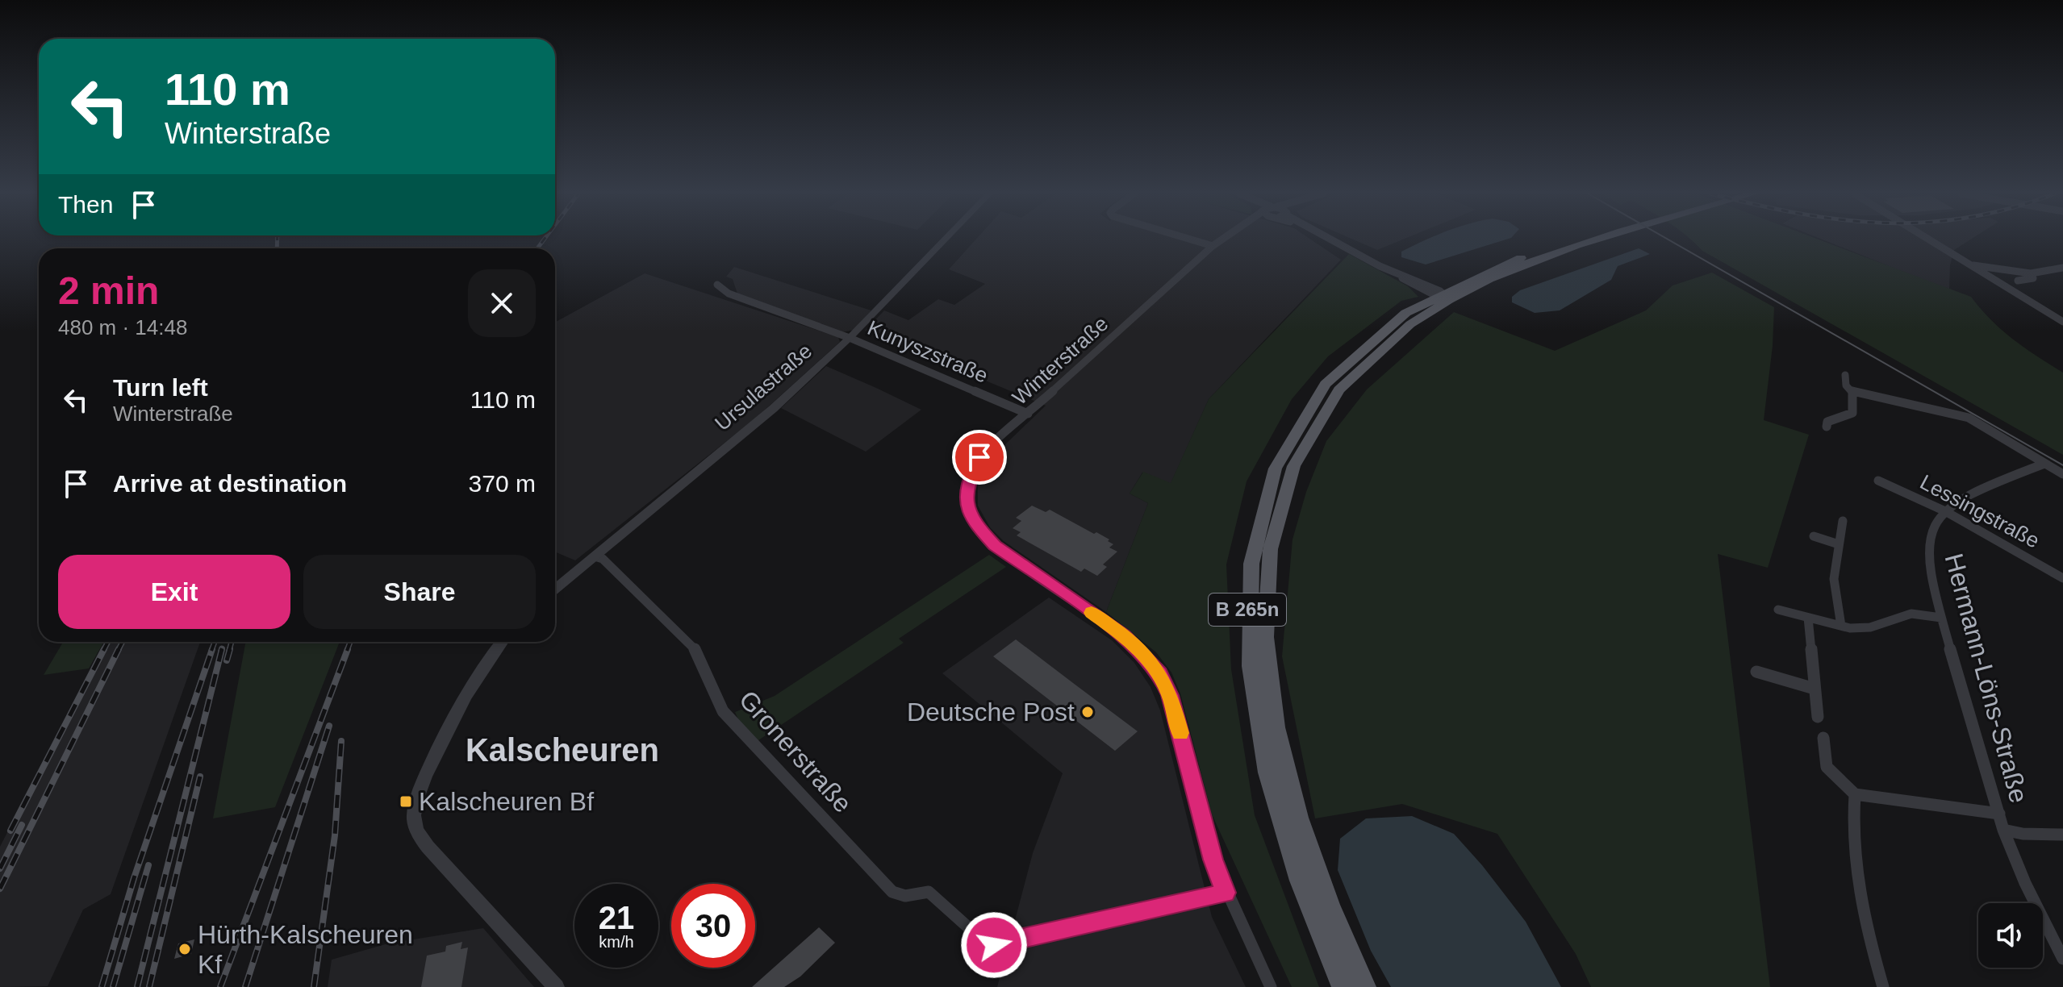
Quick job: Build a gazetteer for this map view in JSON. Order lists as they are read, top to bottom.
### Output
{
  "streets": {
    "main road": ["B 265n"],
    "street": [
      "Kunyszstraße",
      "Winterstraße",
      "Ursulastraße",
      "Lessingstraße",
      "Hermann-Löns-Straße",
      "Gronerstraße"
    ]
  },
  "crossings": [
    ["Kunyszstraße", "Winterstraße"],
    ["Kunyszstraße", "Ursulastraße"],
    ["Winterstraße", "Gronerstraße"],
    ["Ursulastraße", "Gronerstraße"],
    ["Lessingstraße", "Hermann-Löns-Straße"]
  ],
  "districts": ["Kalscheuren"],
  "places": {
    "other": ["Deutsche Post", "Hürth-Kalscheuren Kf"],
    "transit": ["Kalscheuren Bf"]
  },
  "page": {
    "turn": ["110 m", "Winterstraße"],
    "then": "Then",
    "heading": ["2 min", "480 m · 14:48"],
    "list": [
      {
        "name": "Turn left",
        "note": "Winterstraße",
        "value": "110 m"
      },
      {
        "name": "Arrive at destination",
        "value": "370 m"
      }
    ],
    "buttons": ["Exit", "Share"],
    "speed": "21 km/h",
    "limit": "30"
  }
}
